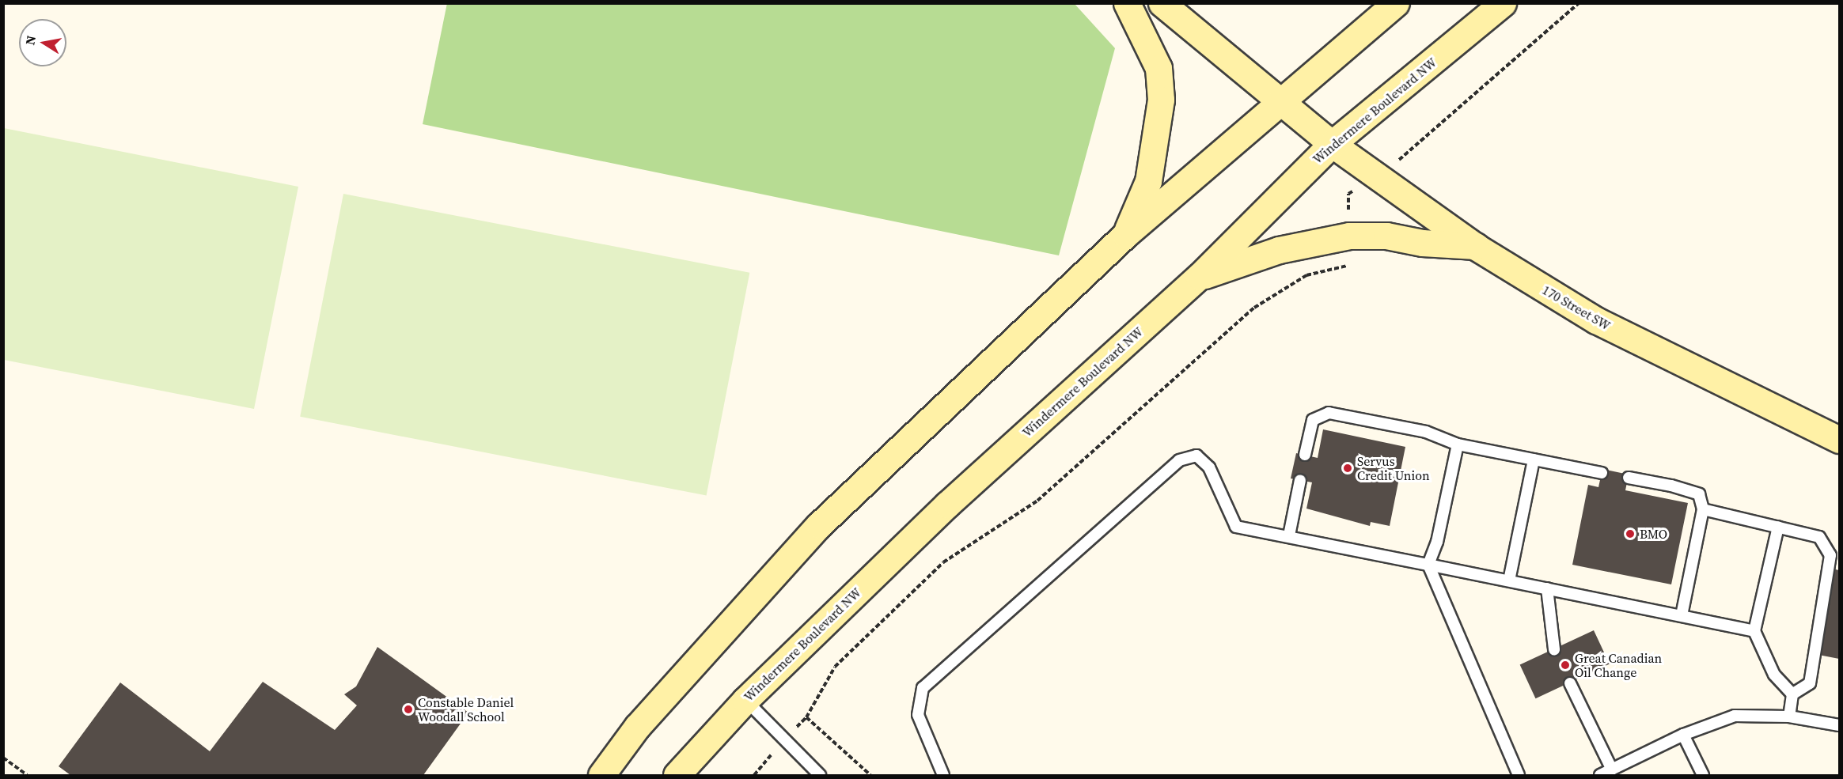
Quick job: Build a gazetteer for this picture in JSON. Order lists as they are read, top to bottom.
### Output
{
  "streets": {
    "street": ["Windermere Boulevard NW", "170 Street SW"]
  },
  "crossings": [
    ["Windermere Boulevard NW", "170 Street SW"]
  ],
  "places": [
    "Servus Credit Union",
    "BMO",
    "Great Canadian Oil Change",
    "Constable Daniel Woodall School"
  ],
  "north": "left"
}
